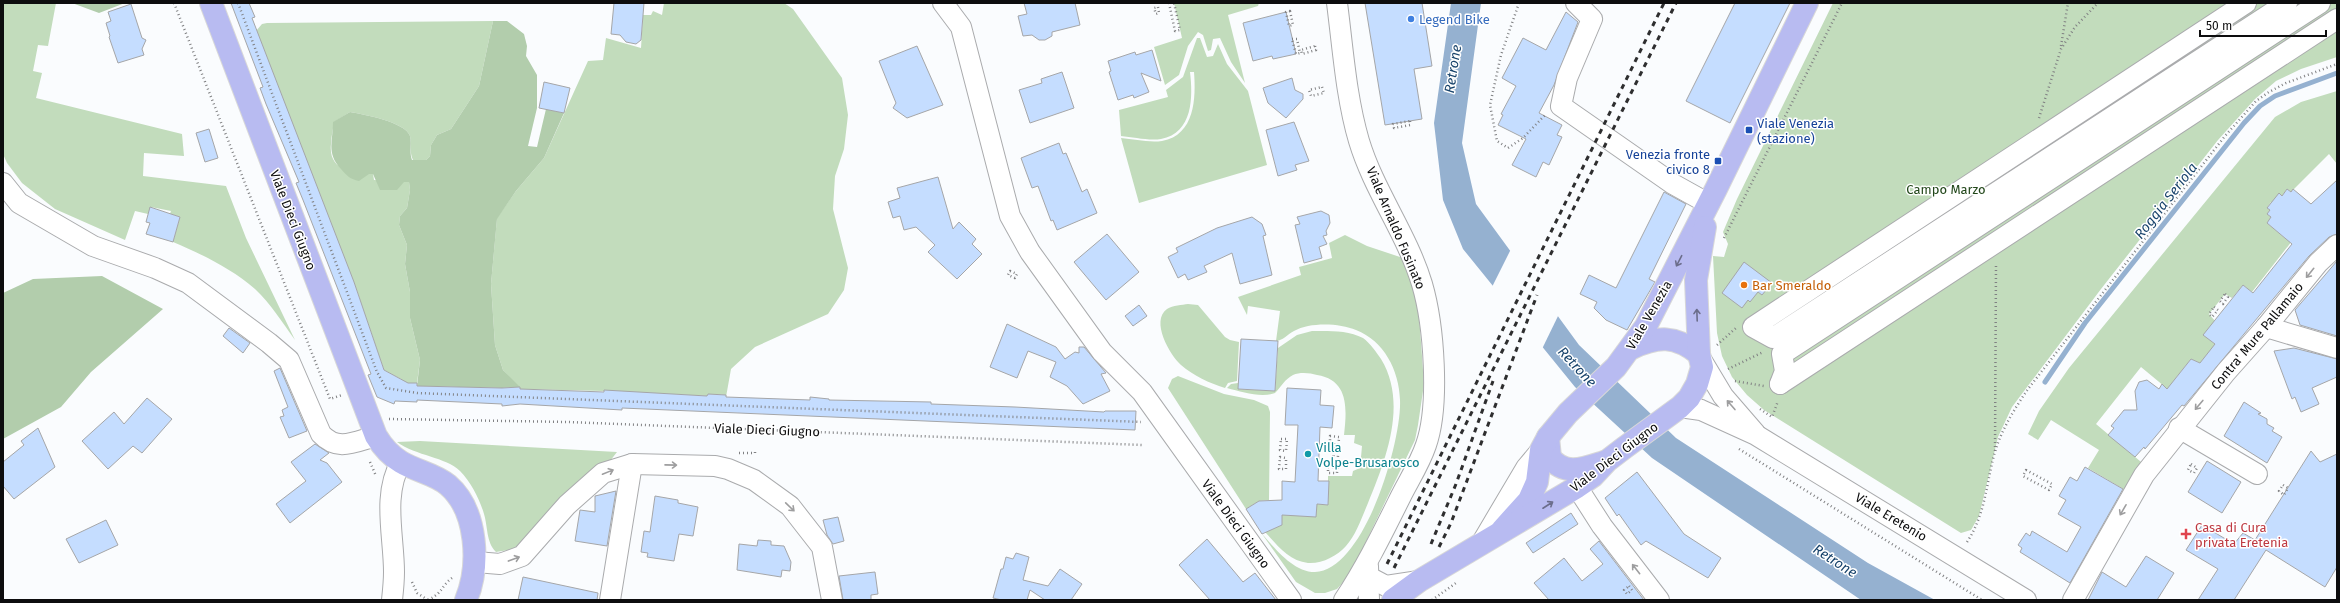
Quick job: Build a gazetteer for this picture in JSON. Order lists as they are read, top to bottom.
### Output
{
  "streets": {
    "main road": ["Viale Dieci Giugno", "Viale Venezia"],
    "street": ["Viale Arnaldo Fusinato", "Contra' Mure Pallamaio", "Viale Eretenio"]
  },
  "crossings": [
    ["Viale Dieci Giugno", "Viale Venezia"],
    ["Viale Dieci Giugno", "Viale Eretenio"],
    ["Viale Venezia", "Viale Eretenio"]
  ],
  "one_way": ["Contra' Mure Pallamaio"],
  "water": ["Retrone", "Roggia Seriola"],
  "parks": ["Campo Marzo"],
  "places": {
    "other": ["Legend Bike", "Bar Smeraldo", "Villa Volpe-Brusarosco"],
    "transit": ["Viale Venezia (stazione)", "Venezia fronte civico 8"],
    "health": ["Casa di Cura privata Eretenia"]
  },
  "scale_bar": "50 m"
}
